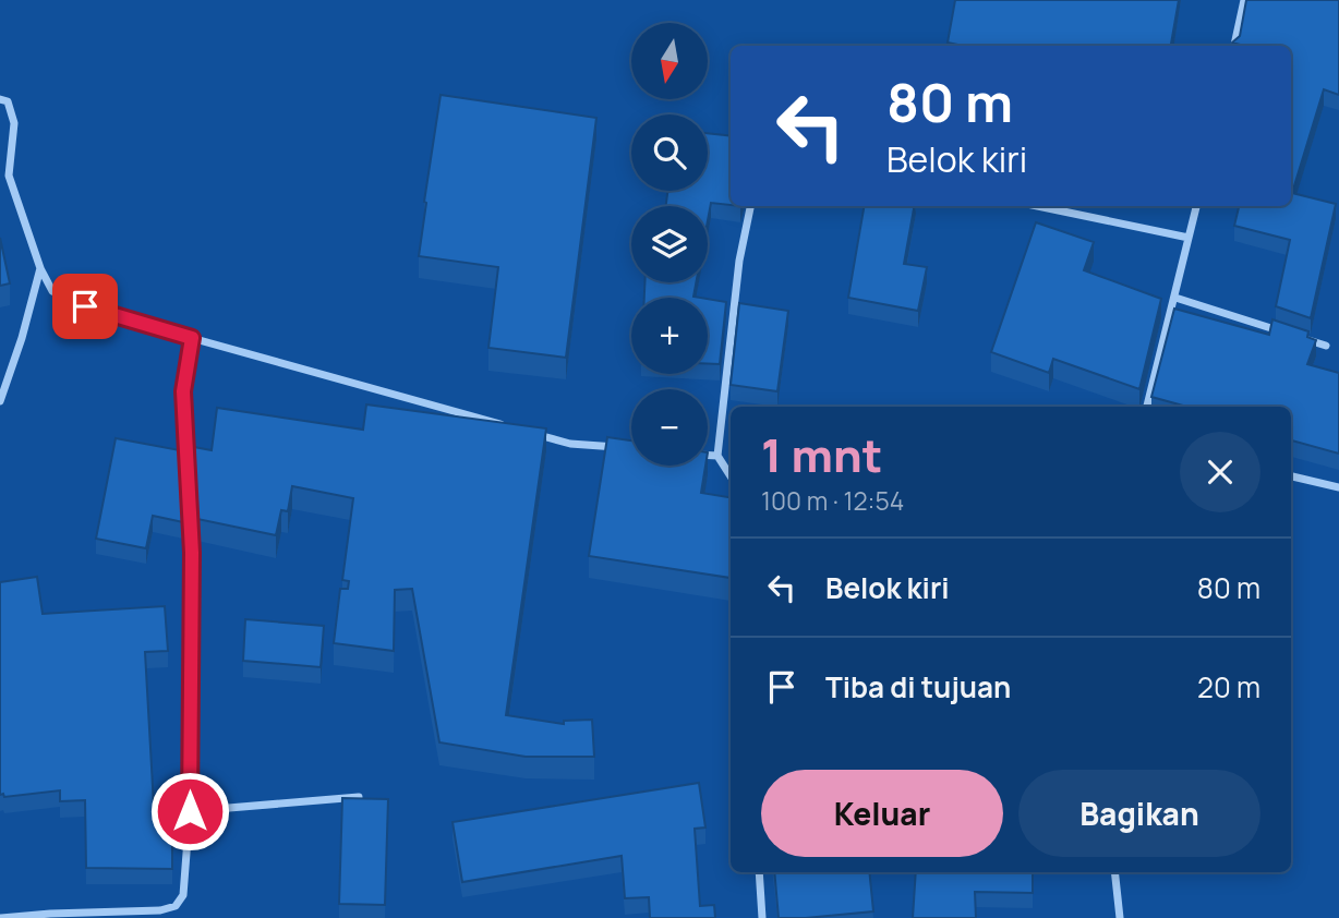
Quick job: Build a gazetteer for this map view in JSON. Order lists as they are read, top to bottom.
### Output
{
  "north": "bottom",
  "page": {
    "map_buttons": ["+", "−"],
    "turn": ["80 m", "Belok kiri"],
    "heading": ["1 mnt", "100 m · 12:54"],
    "list": [
      {
        "name": "Belok kiri",
        "value": "80 m"
      },
      {
        "name": "Tiba di tujuan",
        "value": "20 m"
      }
    ],
    "buttons": ["Keluar", "Bagikan"]
  }
}
